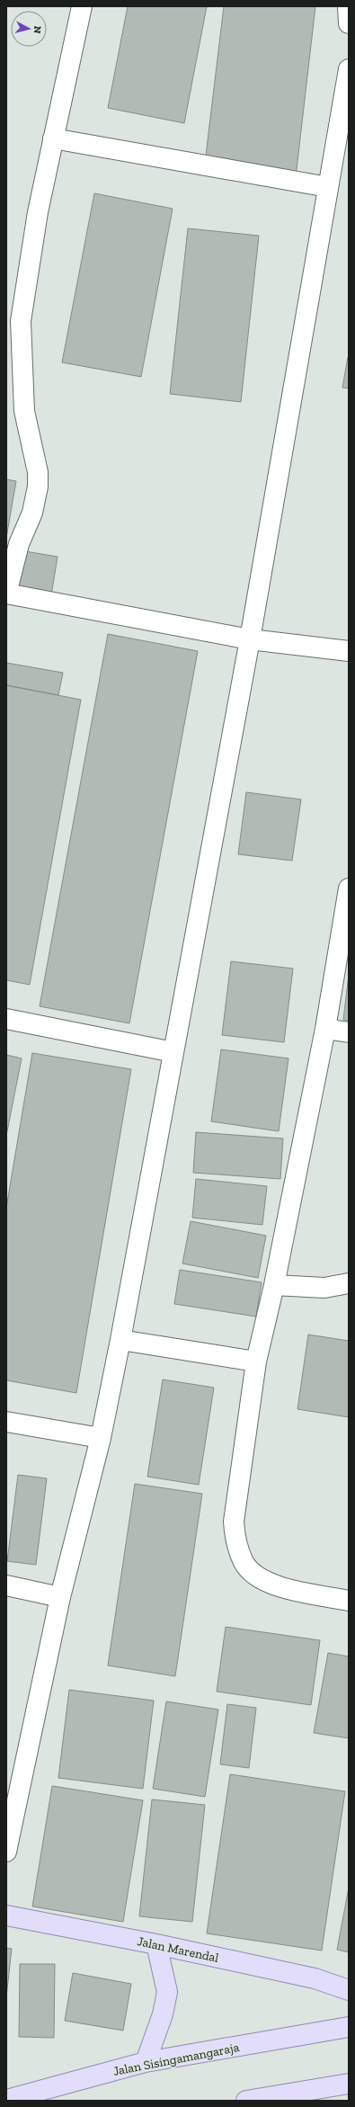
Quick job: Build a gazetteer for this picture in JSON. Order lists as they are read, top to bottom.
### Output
{
  "streets": {
    "main road": ["Jalan Marendal", "Jalan Sisingamangaraja"]
  },
  "north": "right"
}
